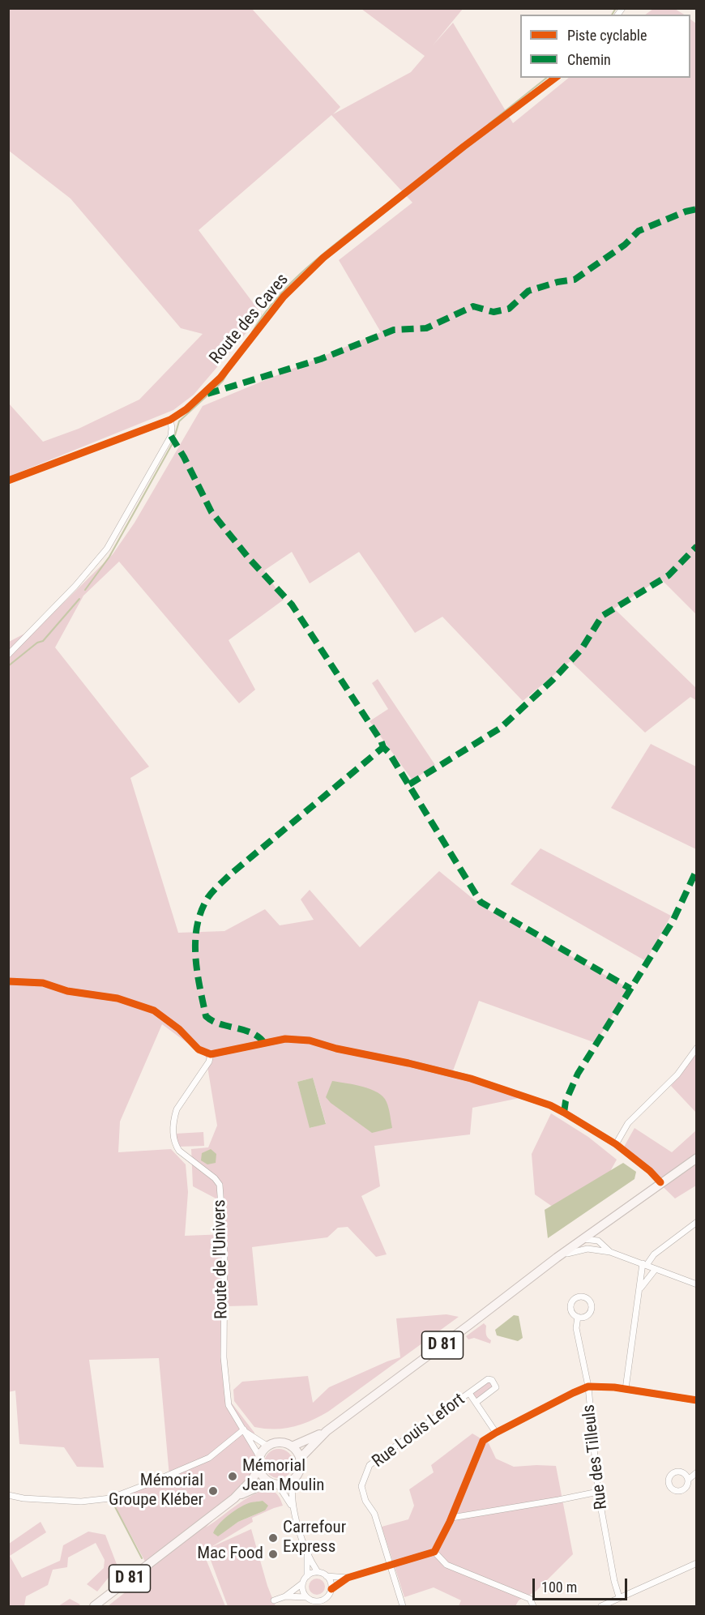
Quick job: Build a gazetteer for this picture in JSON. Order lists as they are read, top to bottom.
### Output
{
  "streets": {
    "main road": ["D 81"],
    "street": [
      "Route des Caves",
      "Route de l'Univers",
      "Rue Louis Lefort",
      "Rue des Tilleuls"
    ]
  },
  "crossings": [
    ["Route de l'Univers", "D 81"]
  ],
  "places": [
    "Mémorial Jean Moulin",
    "Mémorial Groupe Kléber",
    "Carrefour Express",
    "Mac Food"
  ],
  "legend": ["Piste cyclable", "Chemin"],
  "scale_bar": "100 m"
}
